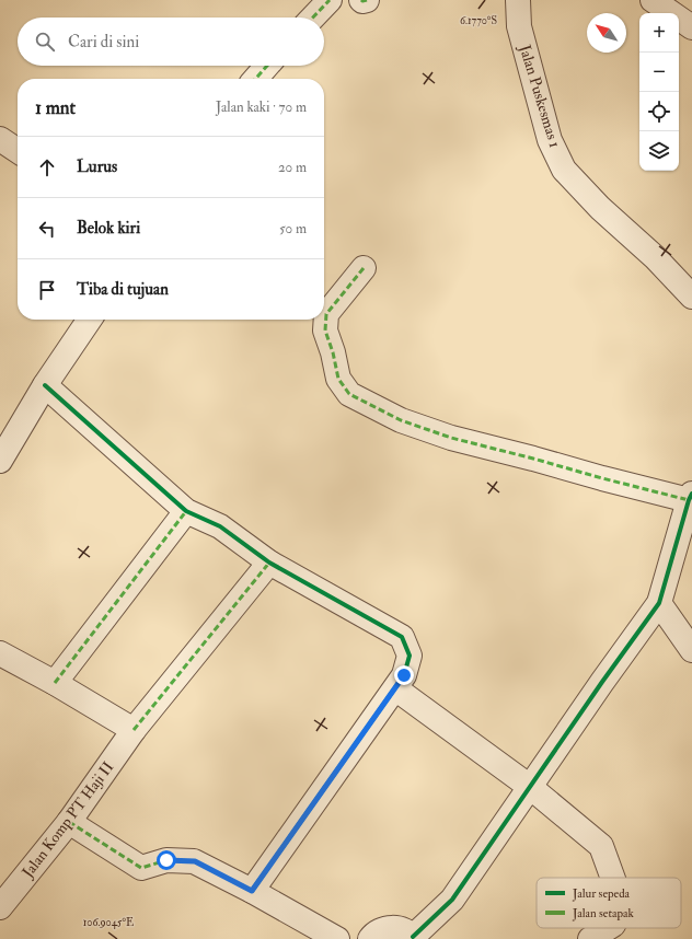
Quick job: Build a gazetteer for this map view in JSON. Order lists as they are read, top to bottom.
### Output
{
  "streets": {
    "street": ["Jalan Puskesmas 1", "Jalan Komp PT Haji II"]
  },
  "legend": ["Jalur sepeda", "Jalan setapak"],
  "north": "top left",
  "page": {
    "map_buttons": ["+", "−"],
    "search": "Cari di sini",
    "heading": ["1 mnt", "Jalan kaki · 70 m"],
    "list": [
      ["Lurus", "20 m"],
      ["Belok kiri", "50 m"],
      "Tiba di tujuan"
    ]
  },
  "coordinates": ["6.1770°S", "106.9045°E"]
}
